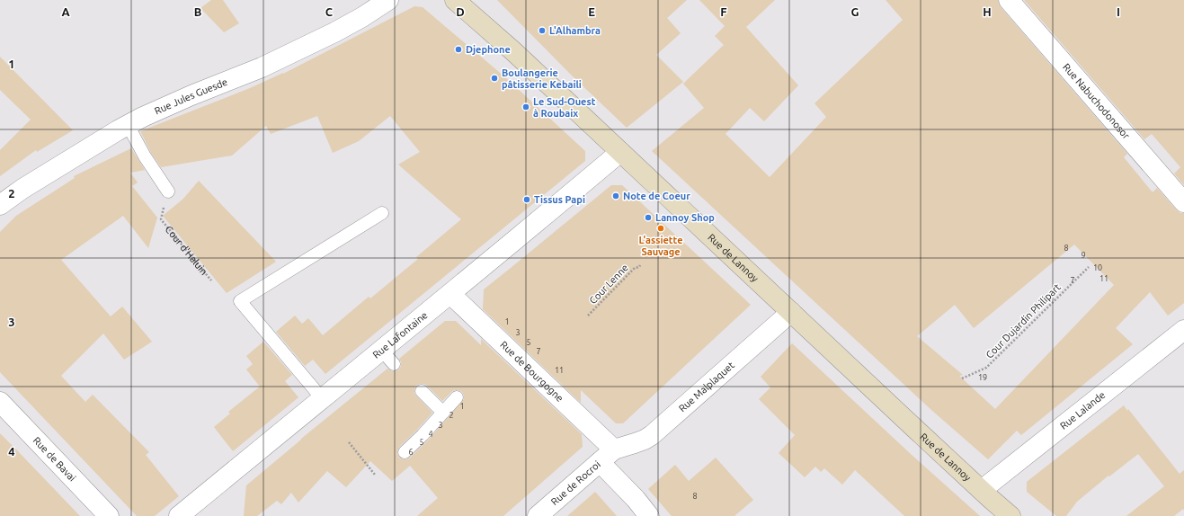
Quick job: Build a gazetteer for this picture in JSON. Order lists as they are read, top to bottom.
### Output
{
  "streets": {
    "main road": ["Rue de Lannoy"],
    "street": [
      "Rue Jules Guesde",
      "Rue Nabuchodonosor",
      "Rue Lafontaine",
      "Rue de Bourgogne",
      "Rue Malplaquet",
      "Rue Lalande",
      "Rue de Bavai",
      "Rue de Rocroi"
    ],
    "path": ["Cour d'Haluin", "Cour Lenne", "Cour Dujardin Philipart"]
  },
  "crossings": [
    ["Rue de Lannoy", "Rue Lafontaine"],
    ["Rue de Lannoy", "Rue Malplaquet"],
    ["Rue de Lannoy", "Rue Lalande"],
    ["Rue Lafontaine", "Rue de Bourgogne"],
    ["Rue de Bourgogne", "Rue Malplaquet"],
    ["Rue de Bourgogne", "Rue de Rocroi"],
    ["Rue Malplaquet", "Rue de Rocroi"]
  ],
  "places": [
    "L'Alhambra",
    "Djephone",
    "Boulangerie pâtisserie Kebaili",
    "Le Sud-Ouest à Roubaix",
    "Note de Coeur",
    "Tissus Papi",
    "Lannoy Shop",
    "L'assiette Sauvage"
  ],
  "house_numbers": [
    "8",
    "9",
    "10",
    "11",
    "7",
    "1",
    "3",
    "5",
    "7",
    "11",
    "19",
    "1",
    "2",
    "3",
    "4",
    "5",
    "6",
    "8"
  ],
  "grid": {
    "columns": [
      "A",
      "B",
      "C",
      "D",
      "E",
      "F",
      "G",
      "H",
      "I"
    ],
    "rows": [
      "1",
      "2",
      "3",
      "4"
    ]
  }
}
